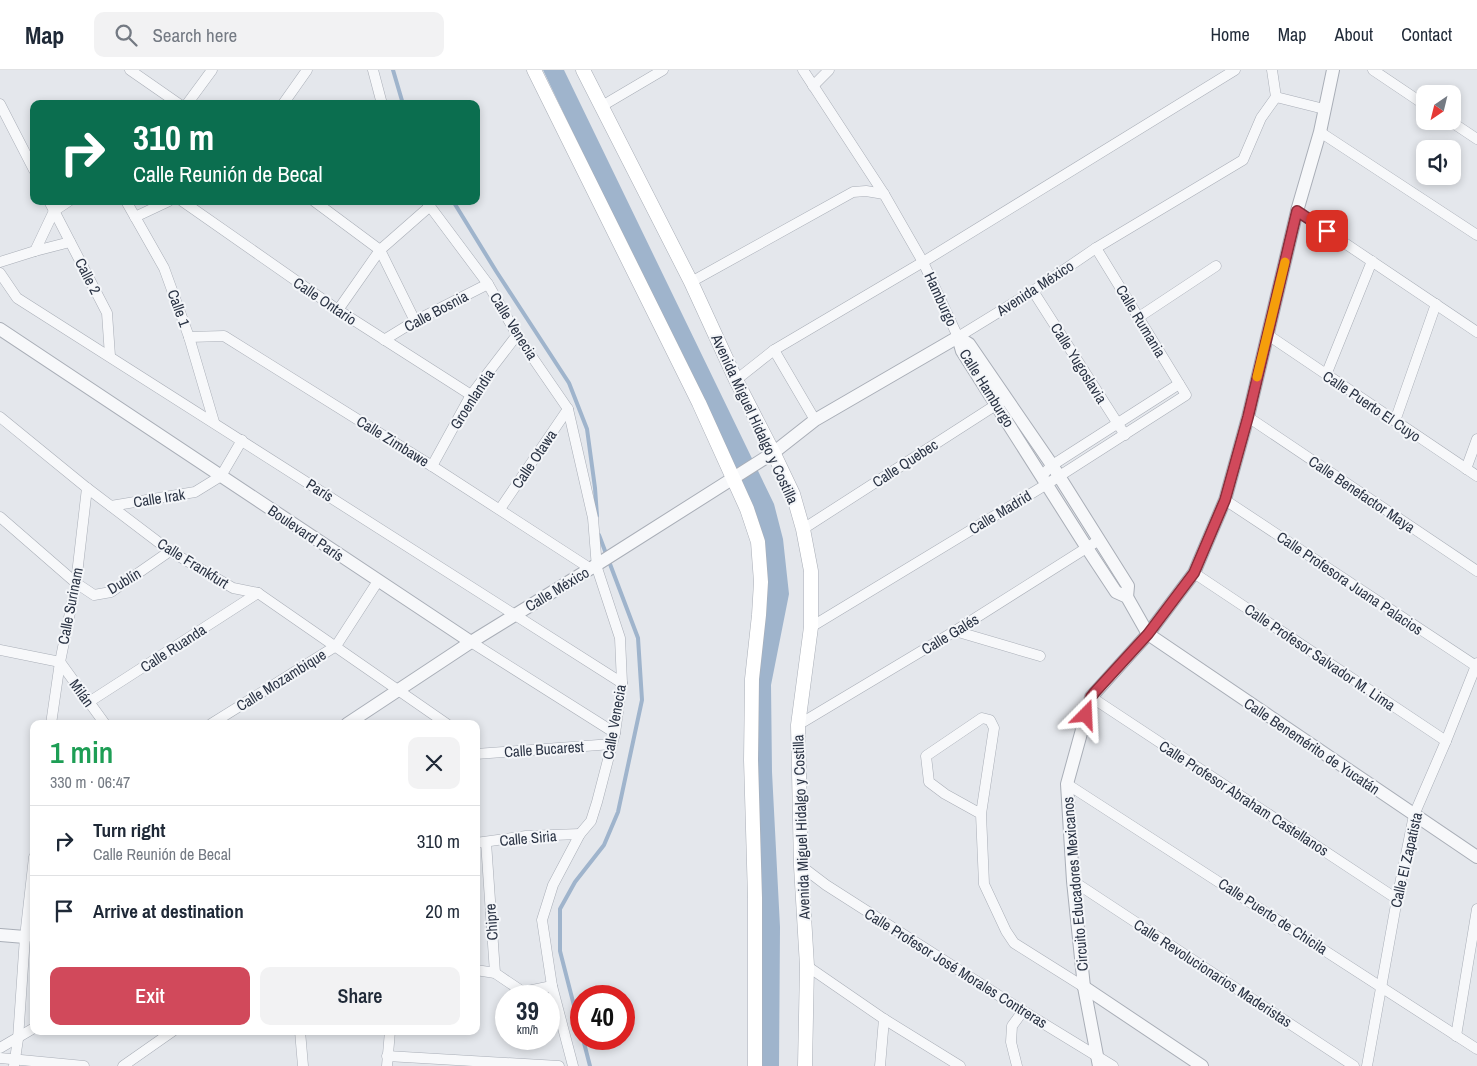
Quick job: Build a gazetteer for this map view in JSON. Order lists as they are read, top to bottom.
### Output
{
  "streets": {
    "main road": ["Avenida Miguel Hidalgo y Costilla"],
    "street": [
      "Calle 2",
      "Avenida México",
      "Hamburgo",
      "Calle Ontario",
      "Calle 1",
      "Calle Bosnia",
      "Calle Rumania",
      "Calle Venecia",
      "Calle Yugoslavia",
      "Calle Hamburgo",
      "Groenlandia",
      "Calle Puerto El Cuyo",
      "Calle Zimbawe",
      "Calle Otawa",
      "Calle Quebec",
      "París",
      "Calle Benefactor Maya",
      "Calle Irak",
      "Calle Madrid",
      "Boulevard París",
      "Calle Frankfurt",
      "Dublín",
      "Calle Profesora Juana Palacios",
      "Calle México",
      "Calle Surinam",
      "Calle Galés",
      "Calle Ruanda",
      "Calle Profesor Salvador M. Lima",
      "Calle Mozambique",
      "Milán",
      "Calle Benemérito de Yucatán",
      "Calle Bucarest",
      "Calle Profesor Abraham Castellanos",
      "Calle Siria",
      "Calle El Zapatista",
      "Circuito Educadores Mexicanos",
      "Calle Puerto de Chicila",
      "Chipre",
      "Calle Profesor José Morales Contreras",
      "Calle Revolucionarios Maderistas"
    ]
  },
  "crossings": [
    ["Calle 2", "París"],
    ["Avenida México", "Hamburgo"],
    ["Avenida México", "Calle Rumania"],
    ["Avenida México", "Calle Yugoslavia"],
    ["Avenida México", "Calle Hamburgo"],
    ["Avenida México", "Avenida Miguel Hidalgo y Costilla"],
    ["Avenida México", "Calle México"],
    ["Hamburgo", "Calle Hamburgo"],
    ["Calle Ontario", "Calle Bosnia"],
    ["Calle Ontario", "Groenlandia"],
    ["Calle 1", "Calle Zimbawe"],
    ["Calle 1", "París"],
    ["Calle Bosnia", "Calle Venecia"],
    ["Calle Rumania", "Calle Madrid"],
    ["Calle Venecia", "Groenlandia"],
    ["Calle Venecia", "Calle Zimbawe"],
    ["Calle Venecia", "Calle Otawa"],
    ["Calle Venecia", "París"],
    ["Calle Venecia", "Boulevard París"],
    ["Calle Venecia", "Calle México"],
    ["Calle Venecia", "Calle Bucarest"],
    ["Calle Venecia", "Calle Siria"],
    ["Calle Yugoslavia", "Calle Madrid"],
    ["Calle Hamburgo", "Calle Quebec"],
    ["Calle Hamburgo", "Calle Madrid"],
    ["Calle Hamburgo", "Calle Galés"],
    ["Calle Hamburgo", "Calle Benemérito de Yucatán"],
    ["Calle Hamburgo", "Circuito Educadores Mexicanos"],
    ["Groenlandia", "Calle Zimbawe"],
    ["Calle Puerto El Cuyo", "Circuito Educadores Mexicanos"],
    ["Avenida Miguel Hidalgo y Costilla", "Calle Quebec"],
    ["Avenida Miguel Hidalgo y Costilla", "Calle Madrid"],
    ["Avenida Miguel Hidalgo y Costilla", "Calle México"],
    ["Avenida Miguel Hidalgo y Costilla", "Calle Galés"],
    ["Avenida Miguel Hidalgo y Costilla", "Calle Profesor José Morales Contreras"],
    ["Calle Zimbawe", "Calle Otawa"],
    ["Calle Zimbawe", "Calle México"],
    ["París", "Calle Irak"],
    ["París", "Calle México"],
    ["Calle Benefactor Maya", "Circuito Educadores Mexicanos"],
    ["Calle Irak", "Boulevard París"],
    ["Calle Irak", "Calle Frankfurt"],
    ["Boulevard París", "Calle México"],
    ["Boulevard París", "Calle Mozambique"],
    ["Calle Frankfurt", "Dublín"],
    ["Calle Frankfurt", "Calle México"],
    ["Calle Frankfurt", "Calle Surinam"],
    ["Calle Frankfurt", "Calle Ruanda"],
    ["Calle Frankfurt", "Calle Mozambique"],
    ["Dublín", "Calle Surinam"],
    ["Calle Profesora Juana Palacios", "Calle El Zapatista"],
    ["Calle Profesora Juana Palacios", "Circuito Educadores Mexicanos"],
    ["Calle Surinam", "Milán"],
    ["Calle Ruanda", "Milán"],
    ["Calle Profesor Salvador M. Lima", "Calle El Zapatista"],
    ["Calle Profesor Salvador M. Lima", "Circuito Educadores Mexicanos"],
    ["Calle Benemérito de Yucatán", "Calle El Zapatista"],
    ["Calle Benemérito de Yucatán", "Circuito Educadores Mexicanos"],
    ["Calle Profesor Abraham Castellanos", "Calle El Zapatista"],
    ["Calle Profesor Abraham Castellanos", "Circuito Educadores Mexicanos"],
    ["Calle Siria", "Chipre"],
    ["Calle El Zapatista", "Calle Puerto de Chicila"],
    ["Circuito Educadores Mexicanos", "Calle Puerto de Chicila"],
    ["Circuito Educadores Mexicanos", "Calle Profesor José Morales Contreras"],
    ["Circuito Educadores Mexicanos", "Calle Revolucionarios Maderistas"]
  ],
  "north": "bottom left",
  "page": {
    "header": "Map",
    "search": "Search here",
    "nav": [
      "Home",
      "Map",
      "About",
      "Contact"
    ],
    "turn": ["310 m", "Calle Reunión de Becal"],
    "heading": ["1 min", "330 m · 06:47"],
    "list": [
      {
        "name": "Turn right",
        "note": "Calle Reunión de Becal",
        "value": "310 m"
      },
      {
        "name": "Arrive at destination",
        "value": "20 m"
      }
    ],
    "buttons": ["Exit", "Share"],
    "speed": "39 km/h",
    "limit": "40"
  }
}
